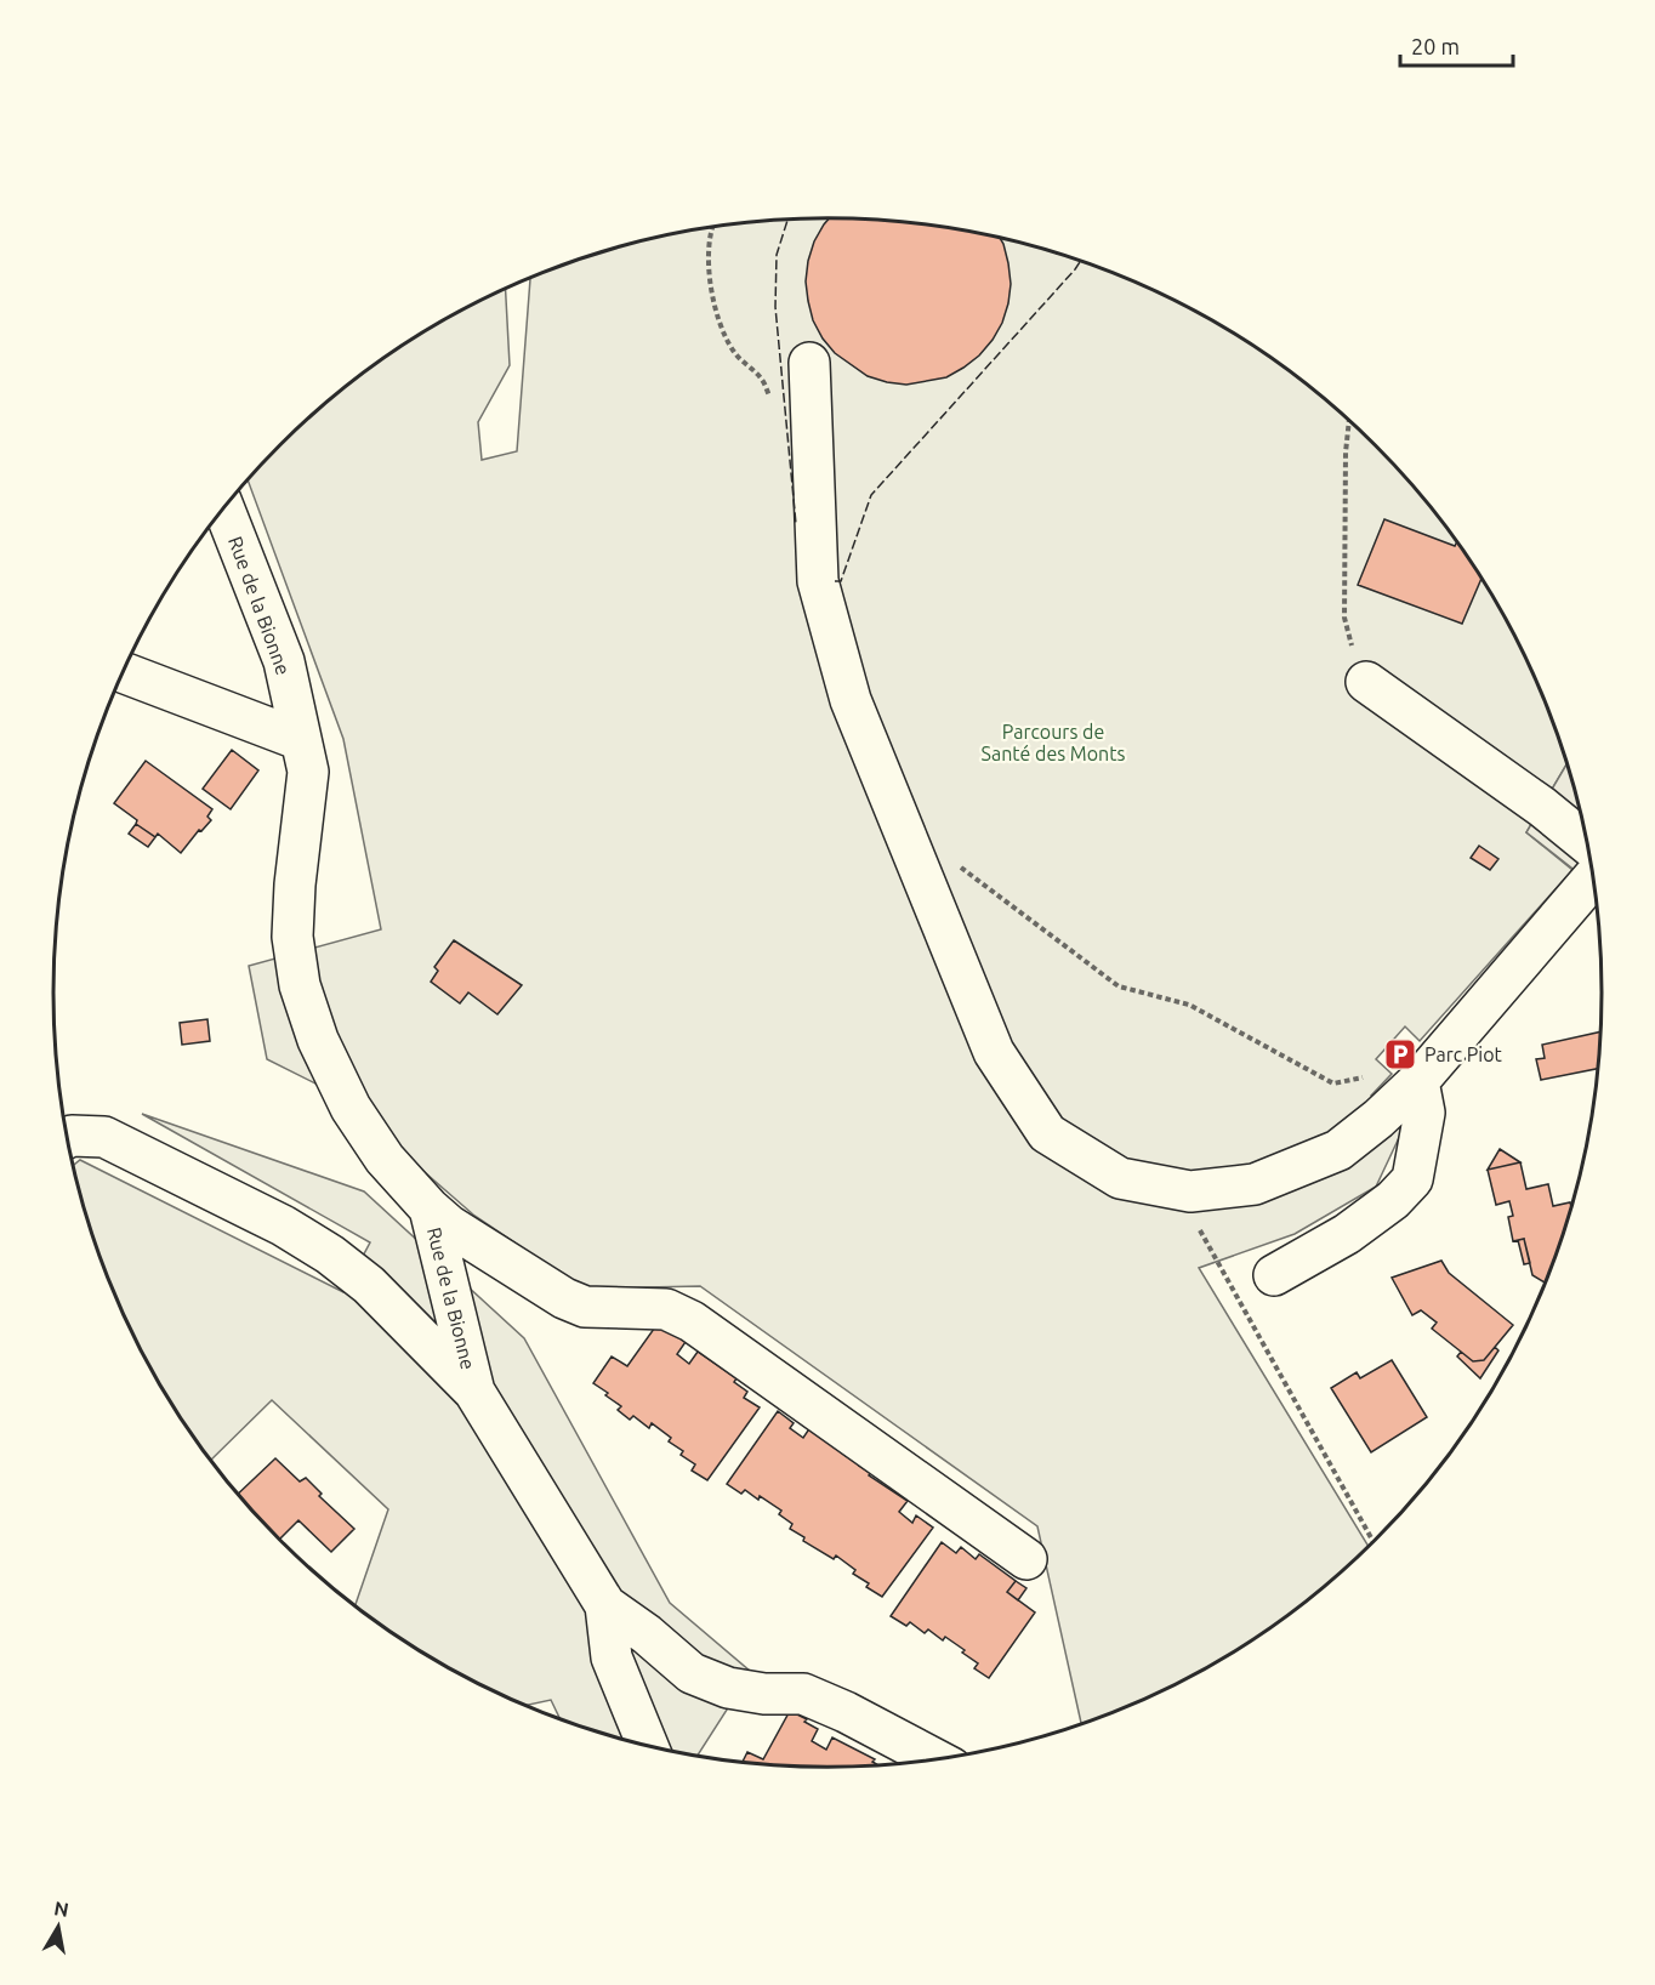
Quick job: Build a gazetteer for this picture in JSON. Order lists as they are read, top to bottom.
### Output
{
  "streets": {
    "street": ["Rue de la Bionne"]
  },
  "parks": ["Parcours de Santé des Monts"],
  "places": {
    "parking": ["Parc Piot"]
  },
  "scale_bar": "20 m",
  "north": "top"
}
